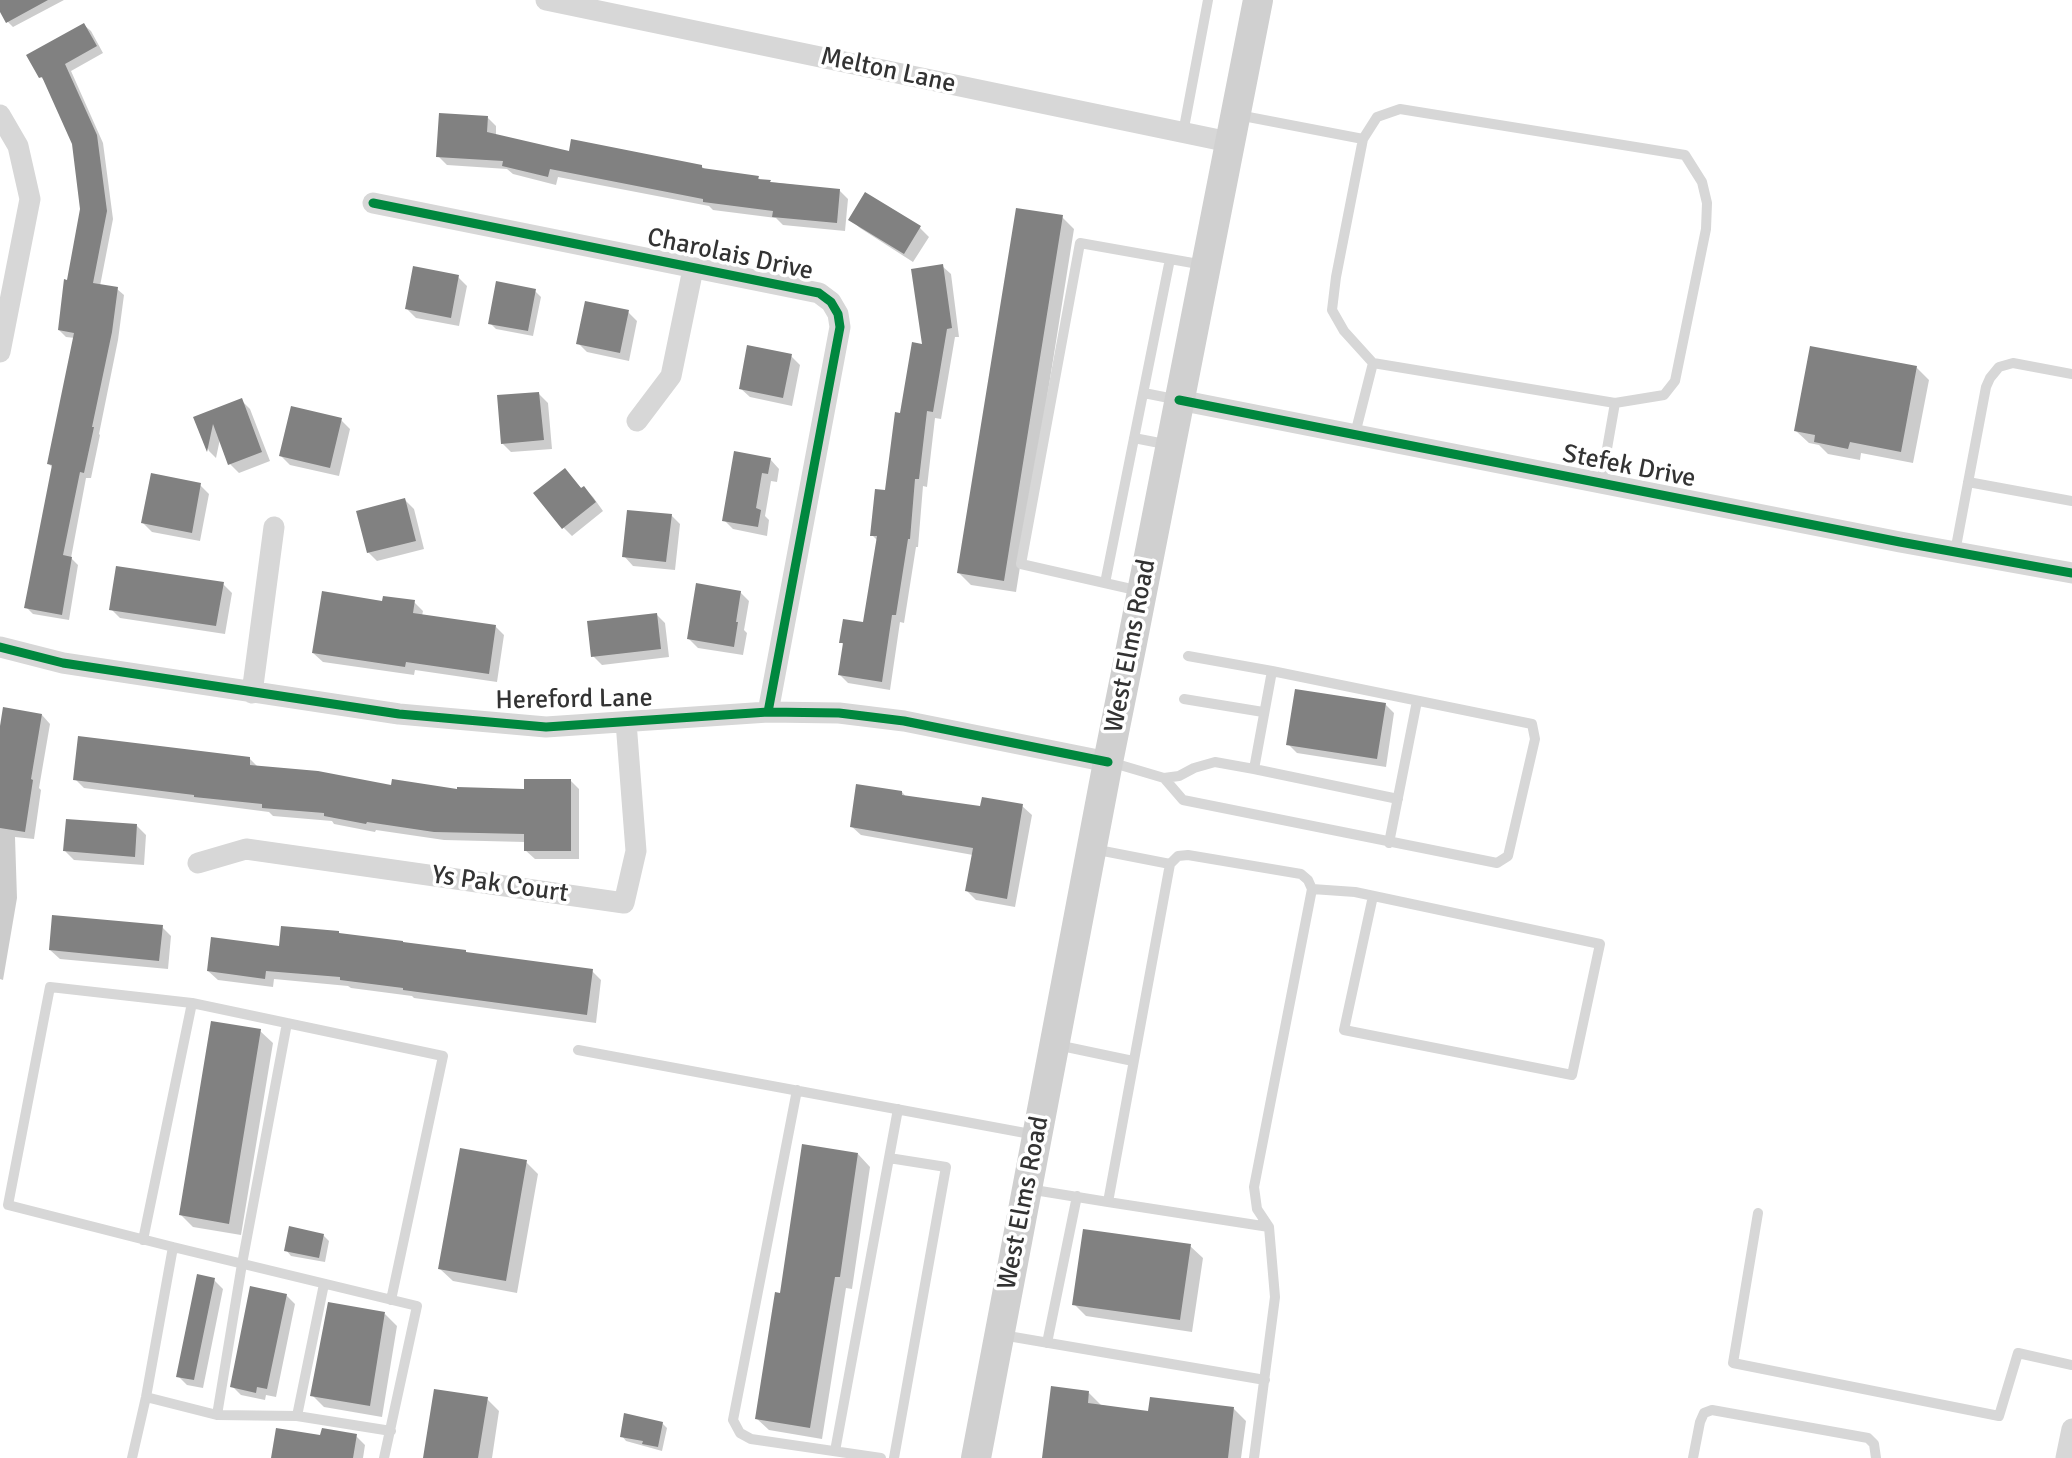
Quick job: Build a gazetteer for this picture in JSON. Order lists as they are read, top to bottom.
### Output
{
  "streets": {
    "main road": ["West Elms Road"],
    "street": [
      "Melton Lane",
      "Charolais Drive",
      "Stefek Drive",
      "Hereford Lane",
      "Ys Pak Court"
    ]
  },
  "crossings": [
    ["Melton Lane", "West Elms Road"],
    ["Charolais Drive", "Hereford Lane"],
    ["Stefek Drive", "West Elms Road"],
    ["West Elms Road", "Hereford Lane"],
    ["Hereford Lane", "Ys Pak Court"]
  ]
}
